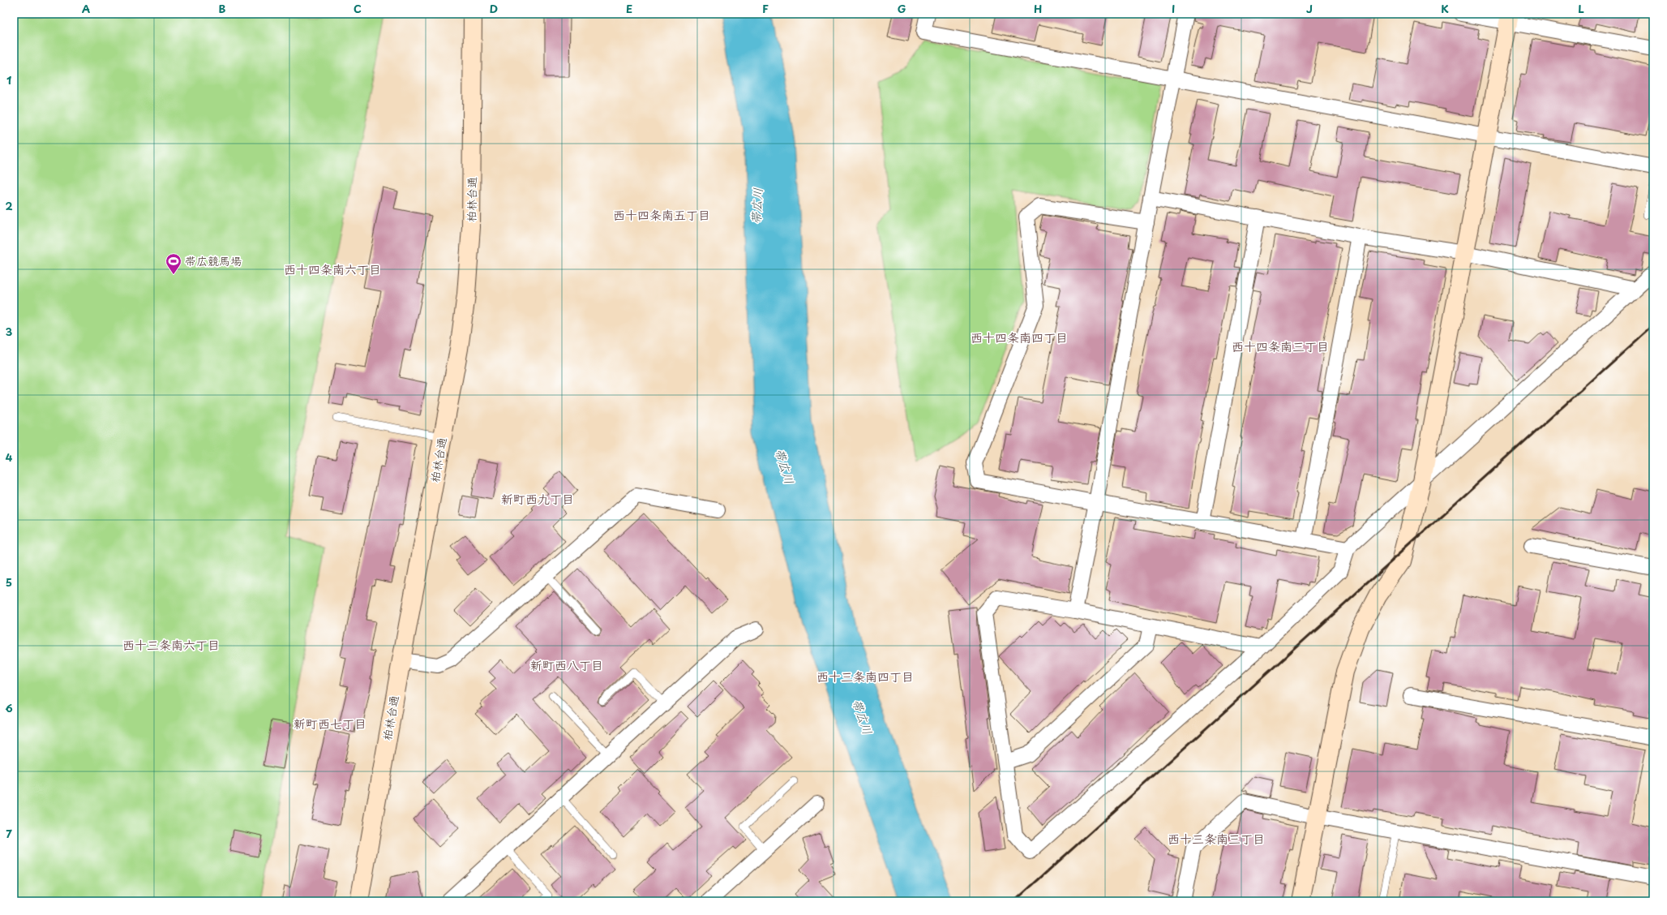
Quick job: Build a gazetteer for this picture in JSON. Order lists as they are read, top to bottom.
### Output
{
  "streets": {
    "street": ["柏林台通"]
  },
  "districts": [
    "西十四条南五丁目",
    "西十四条南六丁目",
    "西十四条南四丁目",
    "西十四条南三丁目",
    "新町西九丁目",
    "西十三条南六丁目",
    "新町西八丁目",
    "西十三条南四丁目",
    "新町西七丁目",
    "西十三条南三丁目"
  ],
  "water": ["帯広川"],
  "places": {
    "sports": ["帯広競馬場"]
  },
  "grid": {
    "columns": [
      "A",
      "B",
      "C",
      "D",
      "E",
      "F",
      "G",
      "H",
      "I",
      "J",
      "K",
      "L"
    ],
    "rows": [
      "1",
      "2",
      "3",
      "4",
      "5",
      "6",
      "7"
    ]
  }
}
